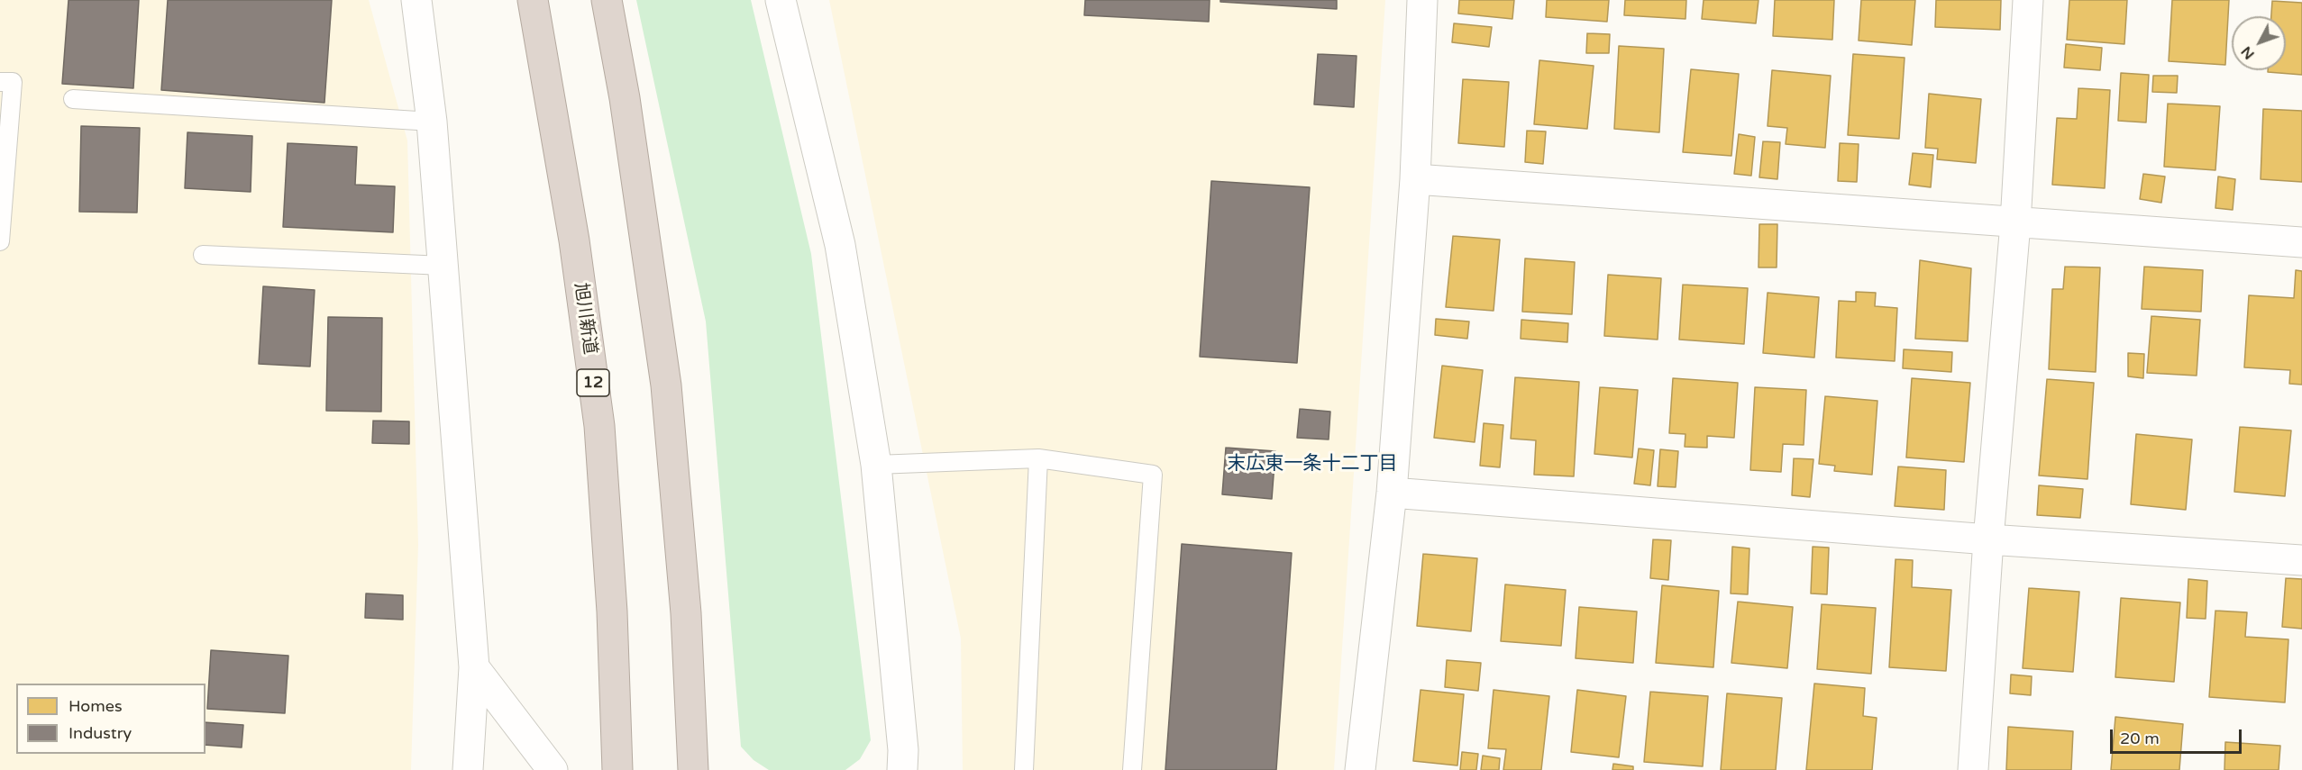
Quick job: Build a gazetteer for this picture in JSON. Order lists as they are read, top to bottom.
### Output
{
  "streets": {
    "highway": ["旭川新道", "12"]
  },
  "districts": ["末広東一条十二丁目"],
  "legend": ["Homes", "Industry"],
  "scale_bar": "20 m",
  "north": "bottom left"
}
